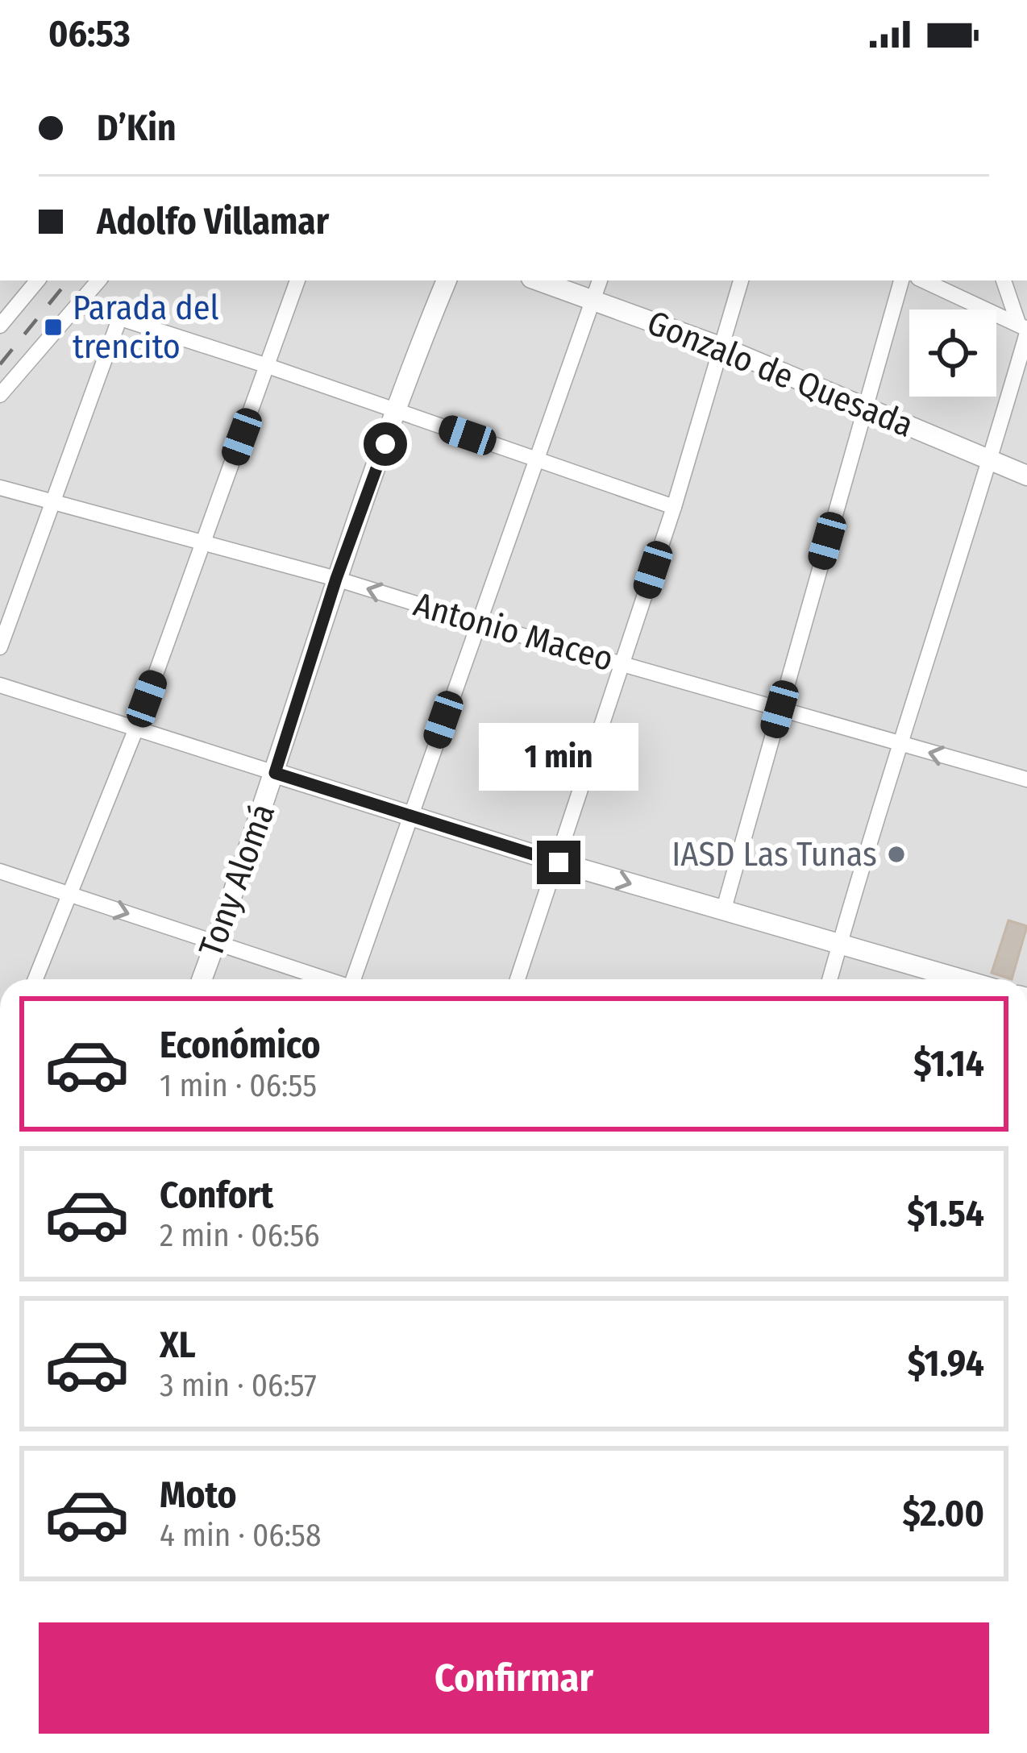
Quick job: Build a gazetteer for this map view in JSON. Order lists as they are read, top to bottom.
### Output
{
  "streets": {
    "street": ["Gonzalo de Quesada", "Antonio Maceo", "Tony Alomá"]
  },
  "crossings": [
    ["Antonio Maceo", "Tony Alomá"]
  ],
  "places": {
    "transit": ["Parada del trencito"],
    "other": ["IASD Las Tunas"]
  },
  "page": {
    "status": "06:53",
    "banner": ["D’Kin", "Adolfo Villamar"],
    "bubble": "1 min",
    "list": [
      {
        "name": "Económico",
        "note": "1 min · 06:55",
        "value": "$1.14"
      },
      {
        "name": "Confort",
        "note": "2 min · 06:56",
        "value": "$1.54"
      },
      {
        "name": "XL",
        "note": "3 min · 06:57",
        "value": "$1.94"
      },
      {
        "name": "Moto",
        "note": "4 min · 06:58",
        "value": "$2.00"
      }
    ],
    "buttons": "Confirmar"
  }
}
